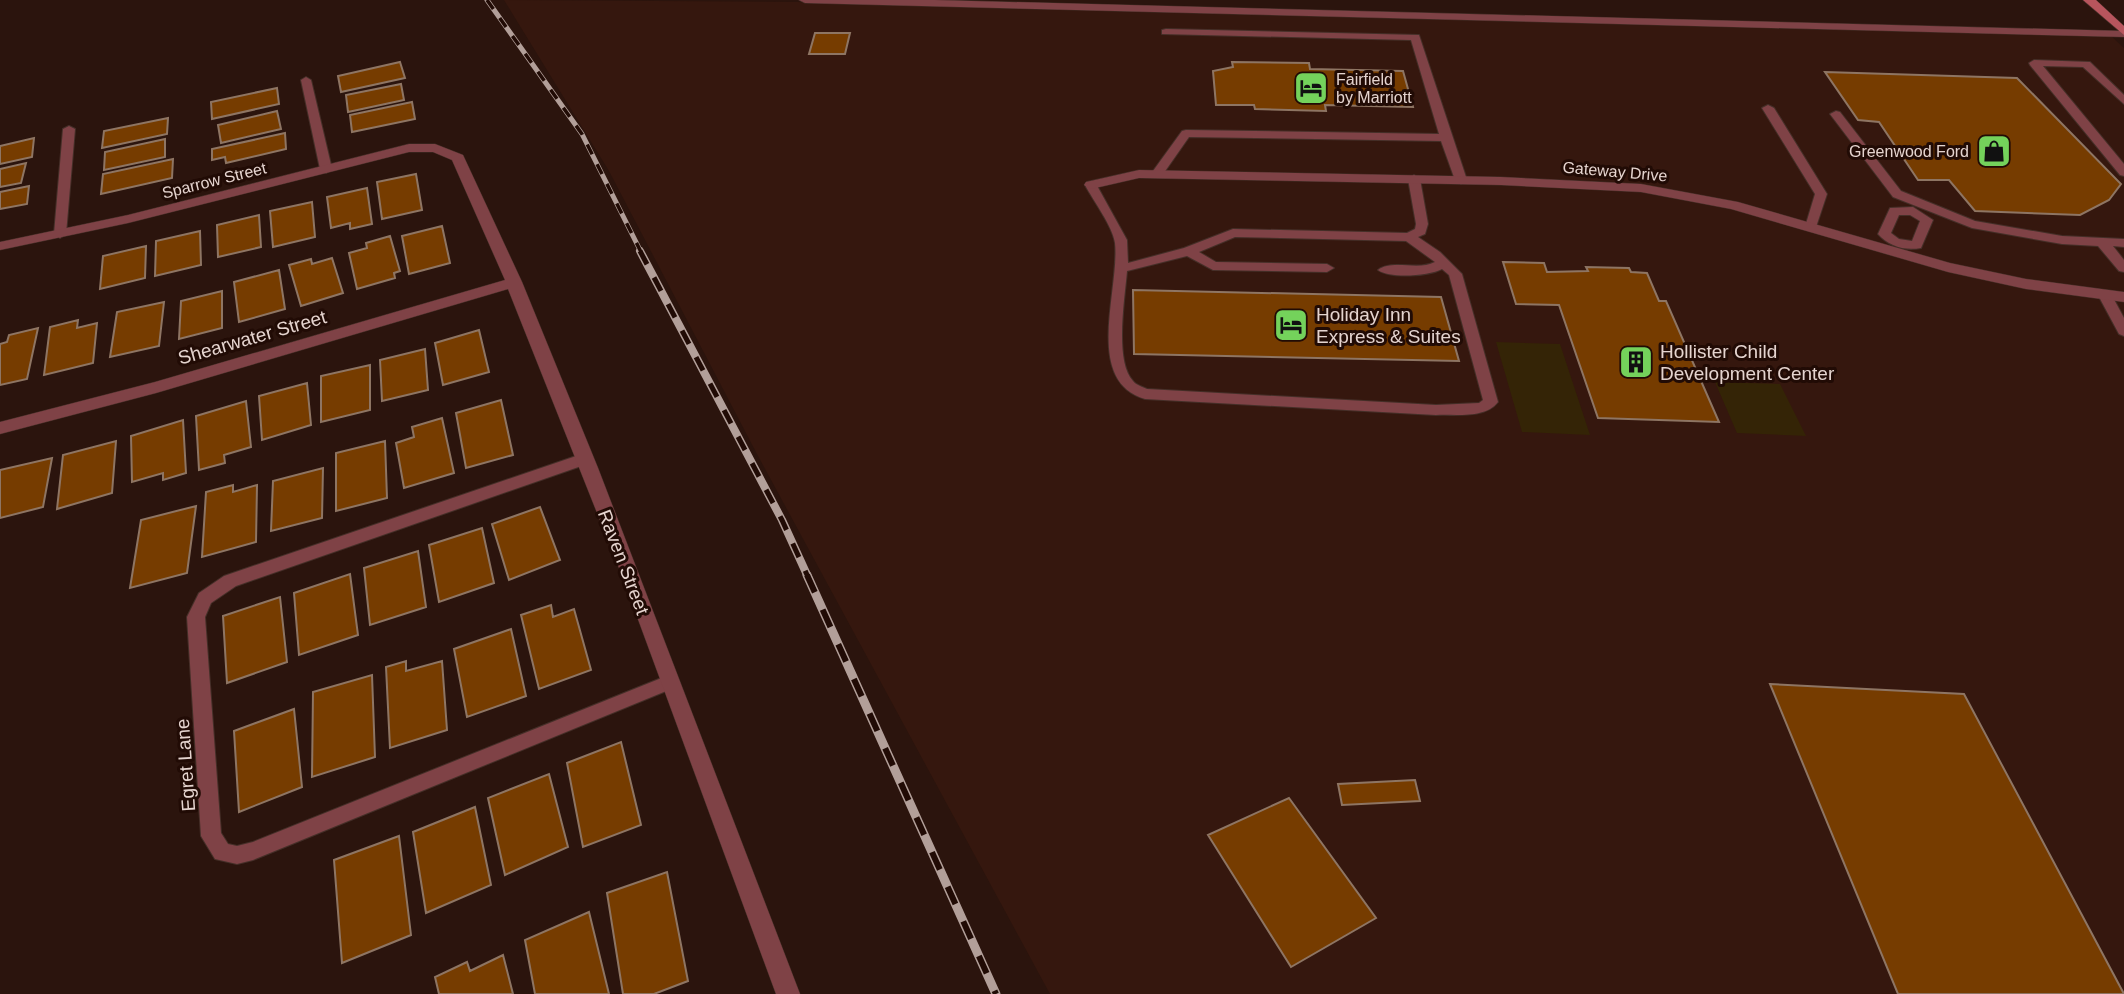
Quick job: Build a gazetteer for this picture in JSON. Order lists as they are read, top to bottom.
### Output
{
  "streets": {
    "street": [
      "Gateway Drive",
      "Sparrow Street",
      "Shearwater Street",
      "Raven Street"
    ],
    "lane": ["Egret Lane"]
  },
  "crossings": [
    ["Sparrow Street", "Raven Street"],
    ["Shearwater Street", "Raven Street"],
    ["Raven Street", "Egret Lane"]
  ],
  "places": {
    "hotel": ["Fairfield by Marriott", "Holiday Inn Express & Suites"],
    "shop": ["Greenwood Ford"],
    "building": ["Hollister Child Development Center"]
  }
}
